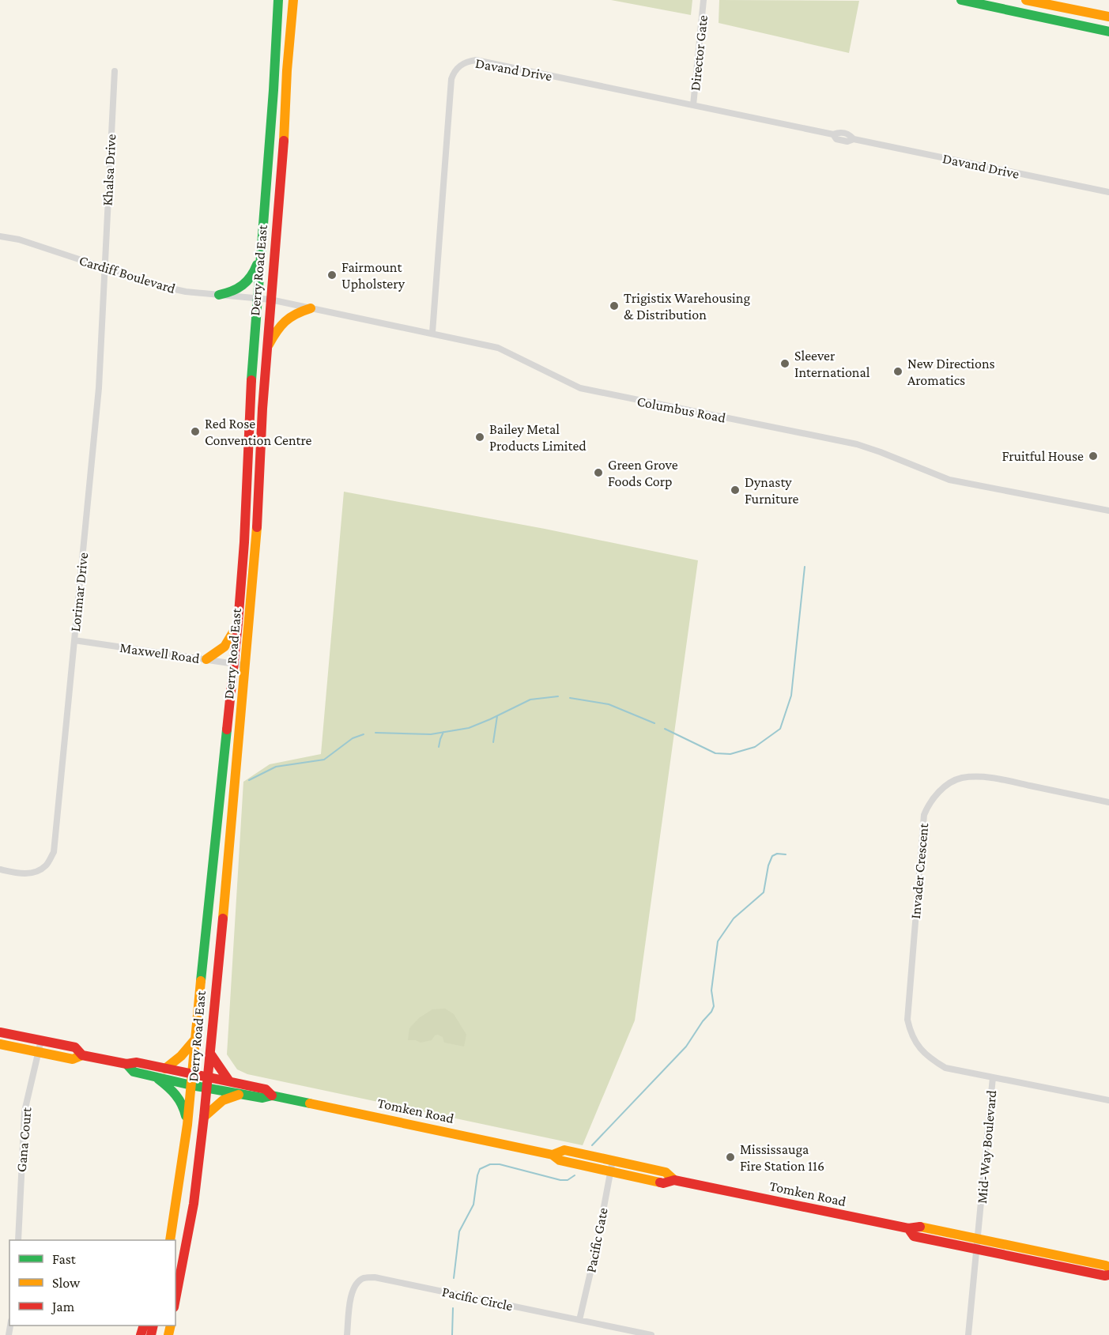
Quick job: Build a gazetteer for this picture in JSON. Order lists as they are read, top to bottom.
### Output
{
  "streets": {
    "main road": ["Derry Road East", "Tomken Road"],
    "street": [
      "Director Gate",
      "Davand Drive",
      "Khalsa Drive",
      "Cardiff Boulevard",
      "Columbus Road",
      "Lorimar Drive",
      "Maxwell Road",
      "Invader Crescent",
      "Gana Court",
      "Mid-Way Boulevard",
      "Pacific Gate",
      "Pacific Circle"
    ]
  },
  "crossings": [
    ["Director Gate", "Davand Drive"],
    ["Davand Drive", "Columbus Road"],
    ["Khalsa Drive", "Cardiff Boulevard"],
    ["Khalsa Drive", "Lorimar Drive"],
    ["Derry Road East", "Cardiff Boulevard"],
    ["Derry Road East", "Columbus Road"],
    ["Derry Road East", "Maxwell Road"],
    ["Derry Road East", "Tomken Road"],
    ["Cardiff Boulevard", "Columbus Road"],
    ["Cardiff Boulevard", "Lorimar Drive"],
    ["Lorimar Drive", "Maxwell Road"],
    ["Invader Crescent", "Mid-Way Boulevard"],
    ["Tomken Road", "Gana Court"],
    ["Tomken Road", "Mid-Way Boulevard"],
    ["Tomken Road", "Pacific Gate"],
    ["Pacific Gate", "Pacific Circle"]
  ],
  "places": [
    "Fairmount Upholstery",
    "Trigistix Warehousing & Distribution",
    "Sleever International",
    "New Directions Aromatics",
    "Red Rose Convention Centre",
    "Bailey Metal Products Limited",
    "Fruitful House",
    "Green Grove Foods Corp",
    "Dynasty Furniture",
    "Mississauga Fire Station 116"
  ],
  "legend": ["Fast", "Slow", "Jam"]
}
